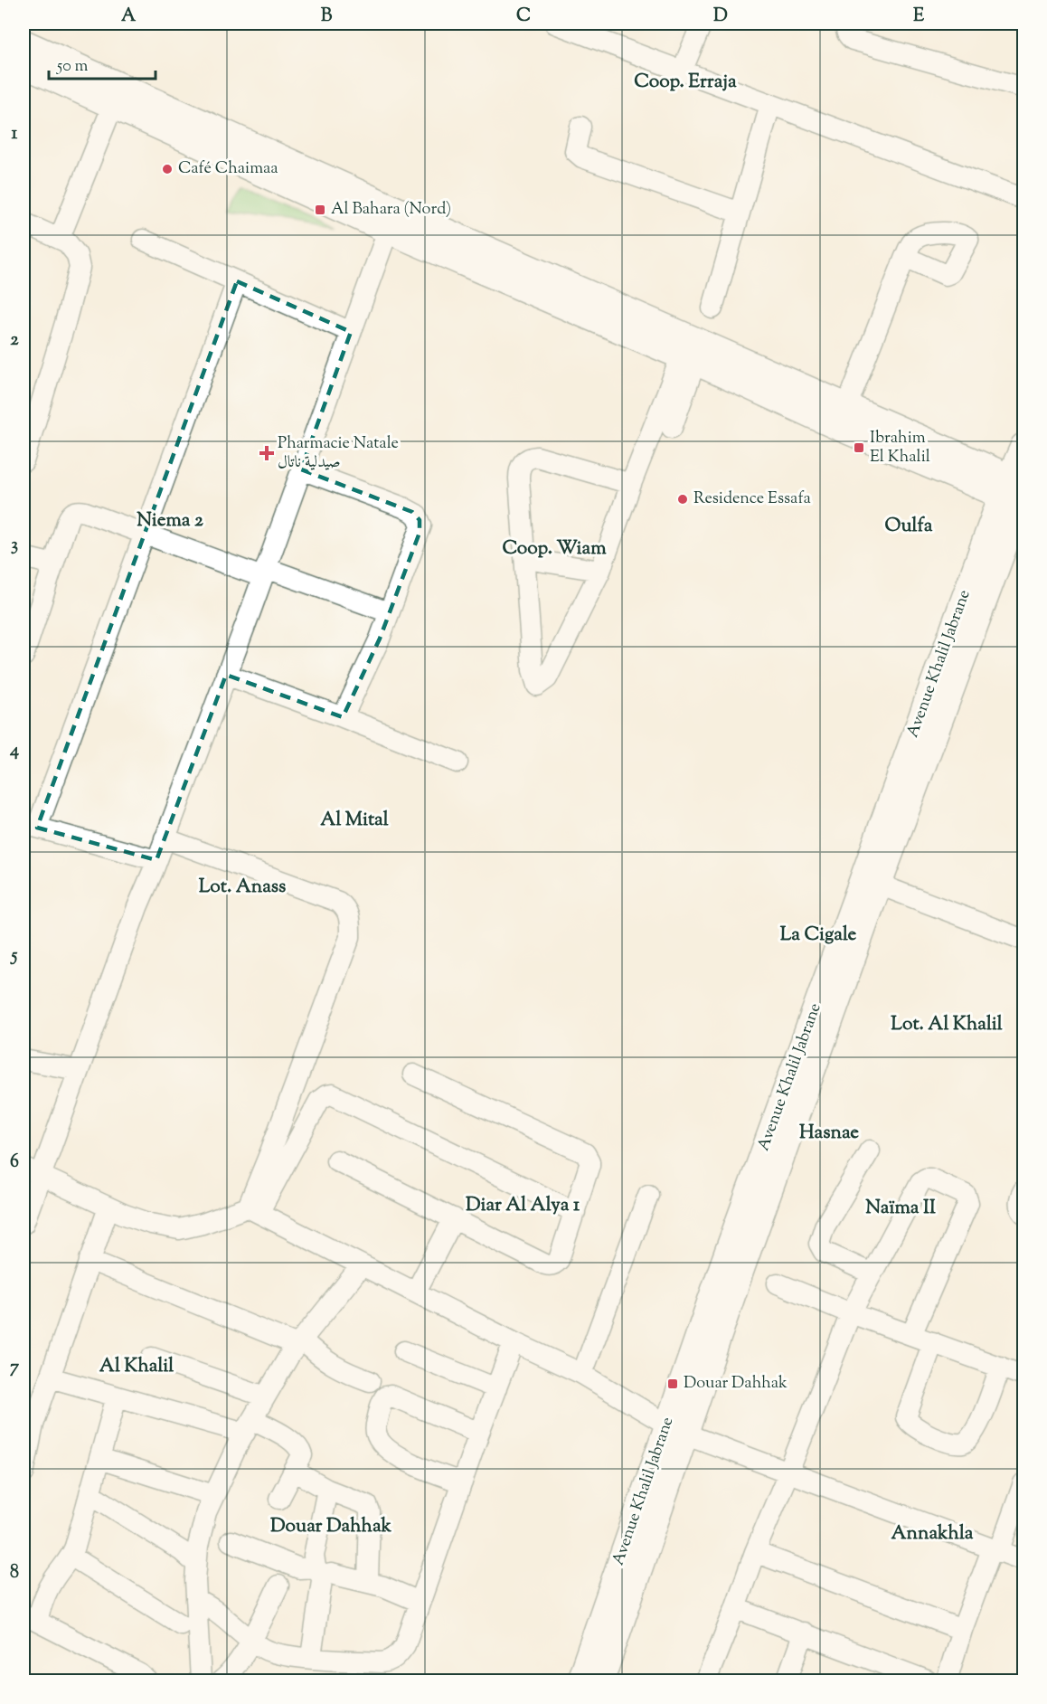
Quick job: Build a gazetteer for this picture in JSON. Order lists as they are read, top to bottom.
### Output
{
  "streets": {
    "main road": ["Avenue Khalil Jabrane"]
  },
  "districts": [
    "Coop. Erraja",
    "Niema 2",
    "Oulfa",
    "Coop. Wiam",
    "Al Mital",
    "Lot. Anass",
    "La Cigale",
    "Lot. Al Khalil",
    "Hasnae",
    "Diar Al Alya 1",
    "Naïma II",
    "Al Khalil",
    "Douar Dahhak",
    "Annakhla"
  ],
  "places": {
    "other": ["Café Chaimaa", "Residence Essafa"],
    "transit": ["Al Bahara (Nord)", "Ibrahim El Khalil", "Douar Dahhak"],
    "health": ["Pharmacie Natale صيدلية ناتال"]
  },
  "scale_bar": "50 m",
  "grid": {
    "columns": [
      "A",
      "B",
      "C",
      "D",
      "E"
    ],
    "rows": [
      "1",
      "2",
      "3",
      "4",
      "5",
      "6",
      "7",
      "8"
    ]
  }
}
